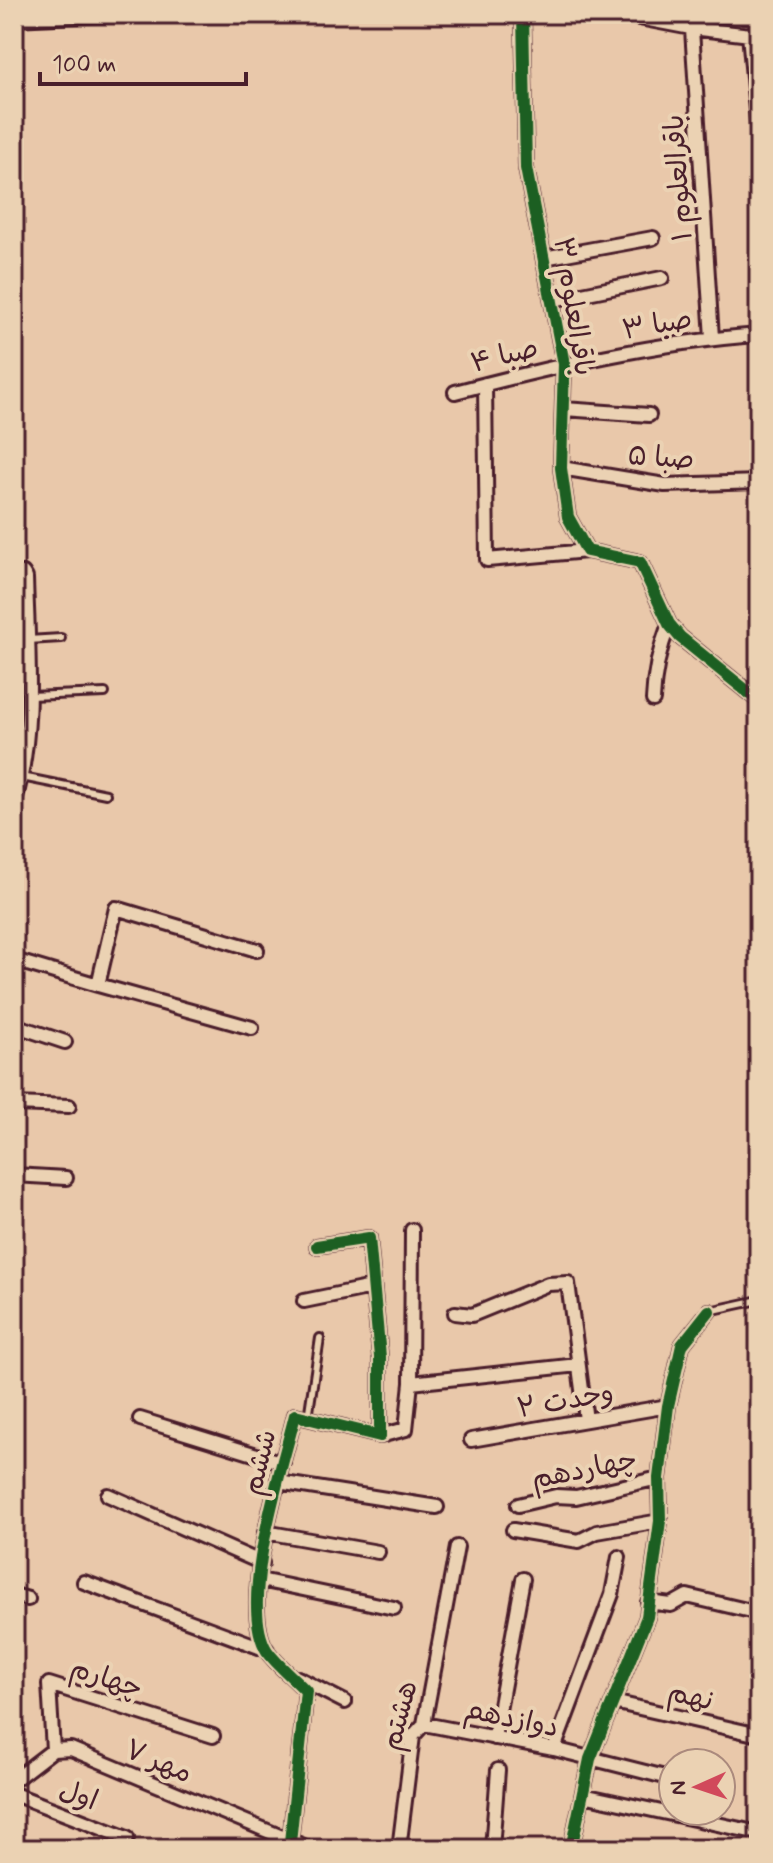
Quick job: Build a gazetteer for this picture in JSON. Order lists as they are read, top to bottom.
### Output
{
  "streets": {
    "street": [
      "باقرالعلوم ۱",
      "باقرالعلوم ۳",
      "صبا ۳",
      "صبا ۴",
      "صبا ۵",
      "وحدت ۲",
      "ششم",
      "چهاردهم",
      "چهارم",
      "نهم",
      "هشتم",
      "دوازدهم",
      "مهر ۷",
      "اول"
    ]
  },
  "crossings": [
    ["باقرالعلوم ۱", "صبا ۳"],
    ["باقرالعلوم ۳", "صبا ۳"],
    ["باقرالعلوم ۳", "صبا ۴"],
    ["باقرالعلوم ۳", "صبا ۵"],
    ["صبا ۳", "صبا ۴"],
    ["ششم", "مهر ۷"],
    ["چهارم", "مهر ۷"],
    ["هشتم", "دوازدهم"]
  ],
  "scale_bar": "100 m",
  "north": "left"
}
